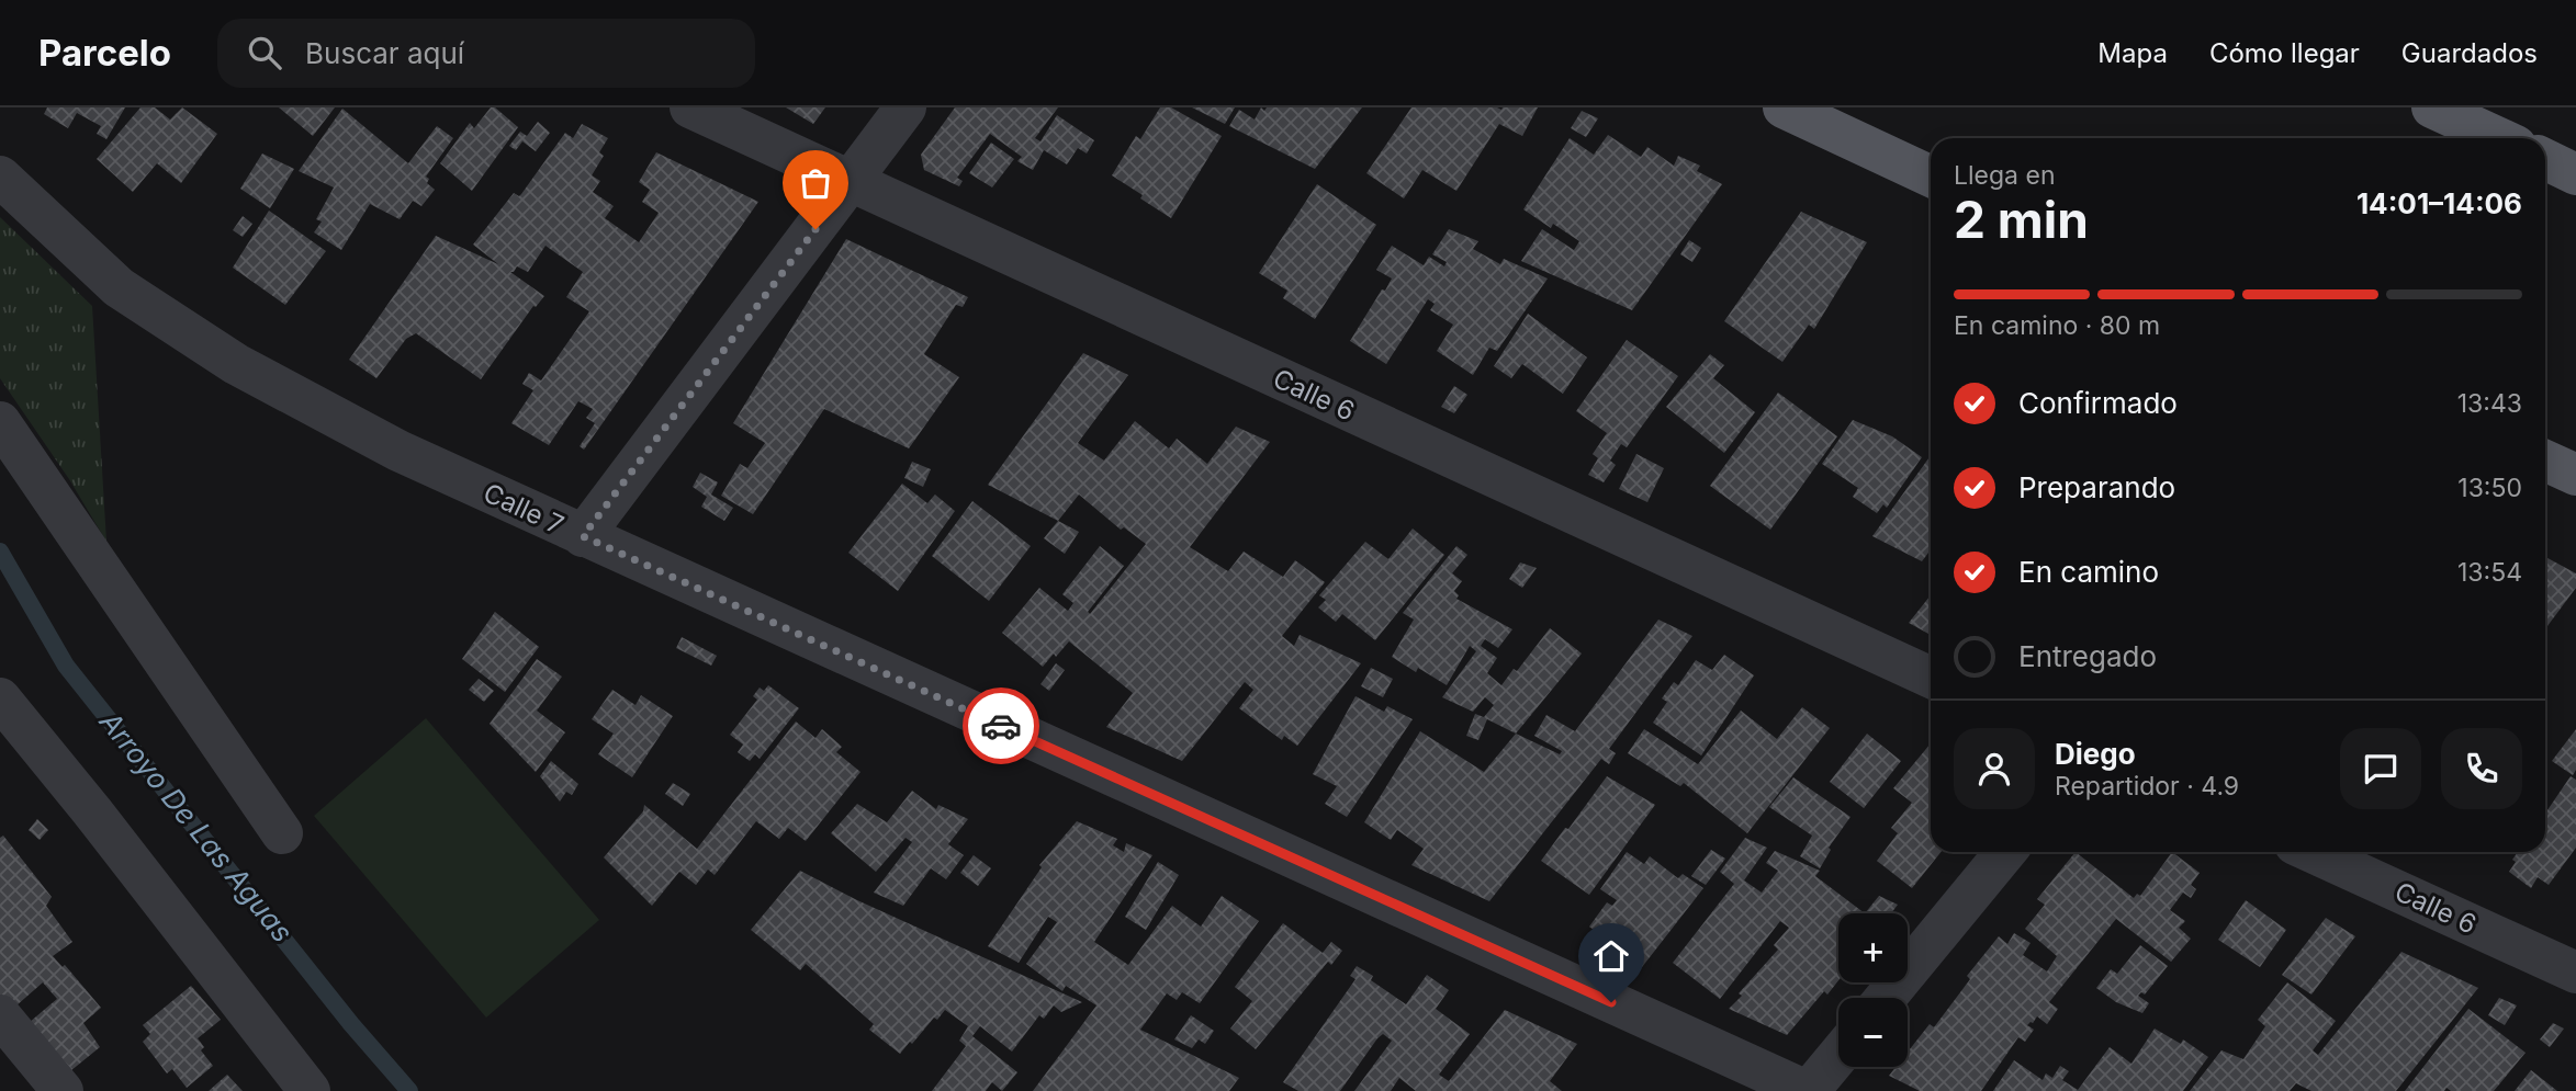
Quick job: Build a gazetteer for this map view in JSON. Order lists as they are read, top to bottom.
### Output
{
  "streets": {
    "street": ["Calle 6", "Calle 7"]
  },
  "water": ["Arroyo De Las Aguas"],
  "page": {
    "header": "Parcelo",
    "search": "Buscar aquí",
    "nav": ["Mapa", "Cómo llegar", "Guardados"],
    "heading": ["2 min", "Llega en", "14:01–14:06"],
    "panel": ["Diego", "Repartidor · 4.9"],
    "bar": "En camino · 80 m",
    "list": [
      ["Confirmado", "13:43"],
      ["Preparando", "13:50"],
      ["En camino", "13:54"],
      "Entregado"
    ],
    "map_buttons": ["+", "−"]
  }
}
